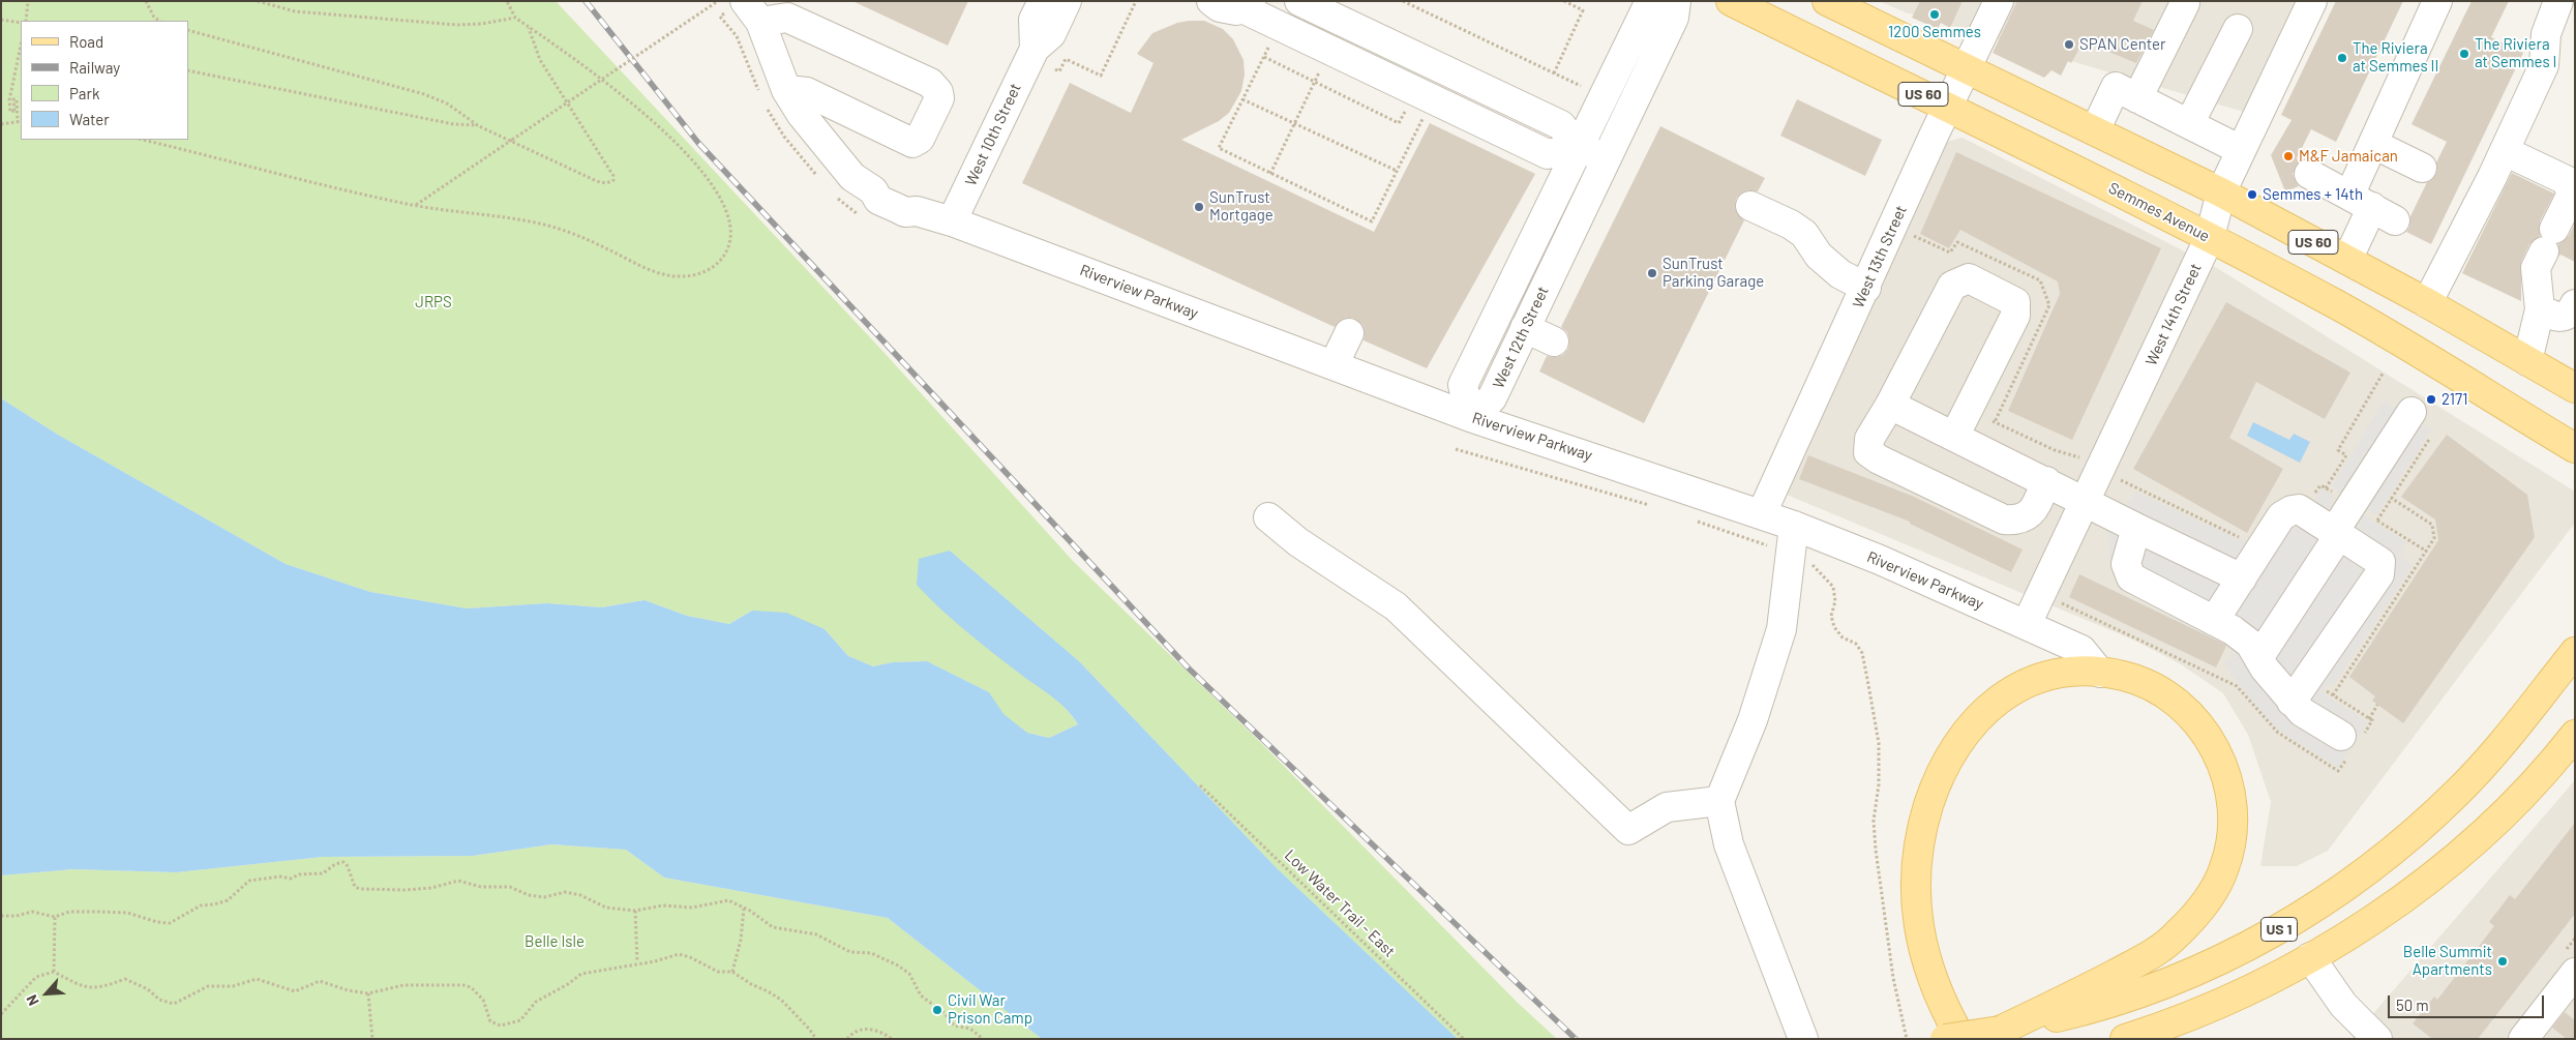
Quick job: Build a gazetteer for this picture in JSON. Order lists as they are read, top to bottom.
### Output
{
  "streets": {
    "main road": ["US 60", "Semmes Avenue", "US 1"],
    "street": [
      "West 10th Street",
      "West 13th Street",
      "Riverview Parkway",
      "West 14th Street",
      "West 12th Street"
    ],
    "path": ["Low Water Trail - East"]
  },
  "crossings": [
    ["US 60", "West 13th Street"],
    ["US 60", "West 14th Street"],
    ["West 10th Street", "Riverview Parkway"],
    ["Semmes Avenue", "West 13th Street"],
    ["Semmes Avenue", "West 14th Street"],
    ["West 13th Street", "Riverview Parkway"],
    ["Riverview Parkway", "West 14th Street"],
    ["Riverview Parkway", "West 12th Street"]
  ],
  "parks": ["JRPS", "Belle Isle"],
  "places": [
    "1200 Semmes",
    "SPAN Center",
    "The Riviera at Semmes I",
    "The Riviera at Semmes II",
    "M&F Jamaican",
    "Semmes + 14th",
    "SunTrust Mortgage",
    "SunTrust Parking Garage",
    "2171",
    "Belle Summit Apartments",
    "Civil War Prison Camp"
  ],
  "legend": [
    "Road",
    "Railway",
    "Park",
    "Water"
  ],
  "scale_bar": "50 m",
  "north": "bottom left"
}
